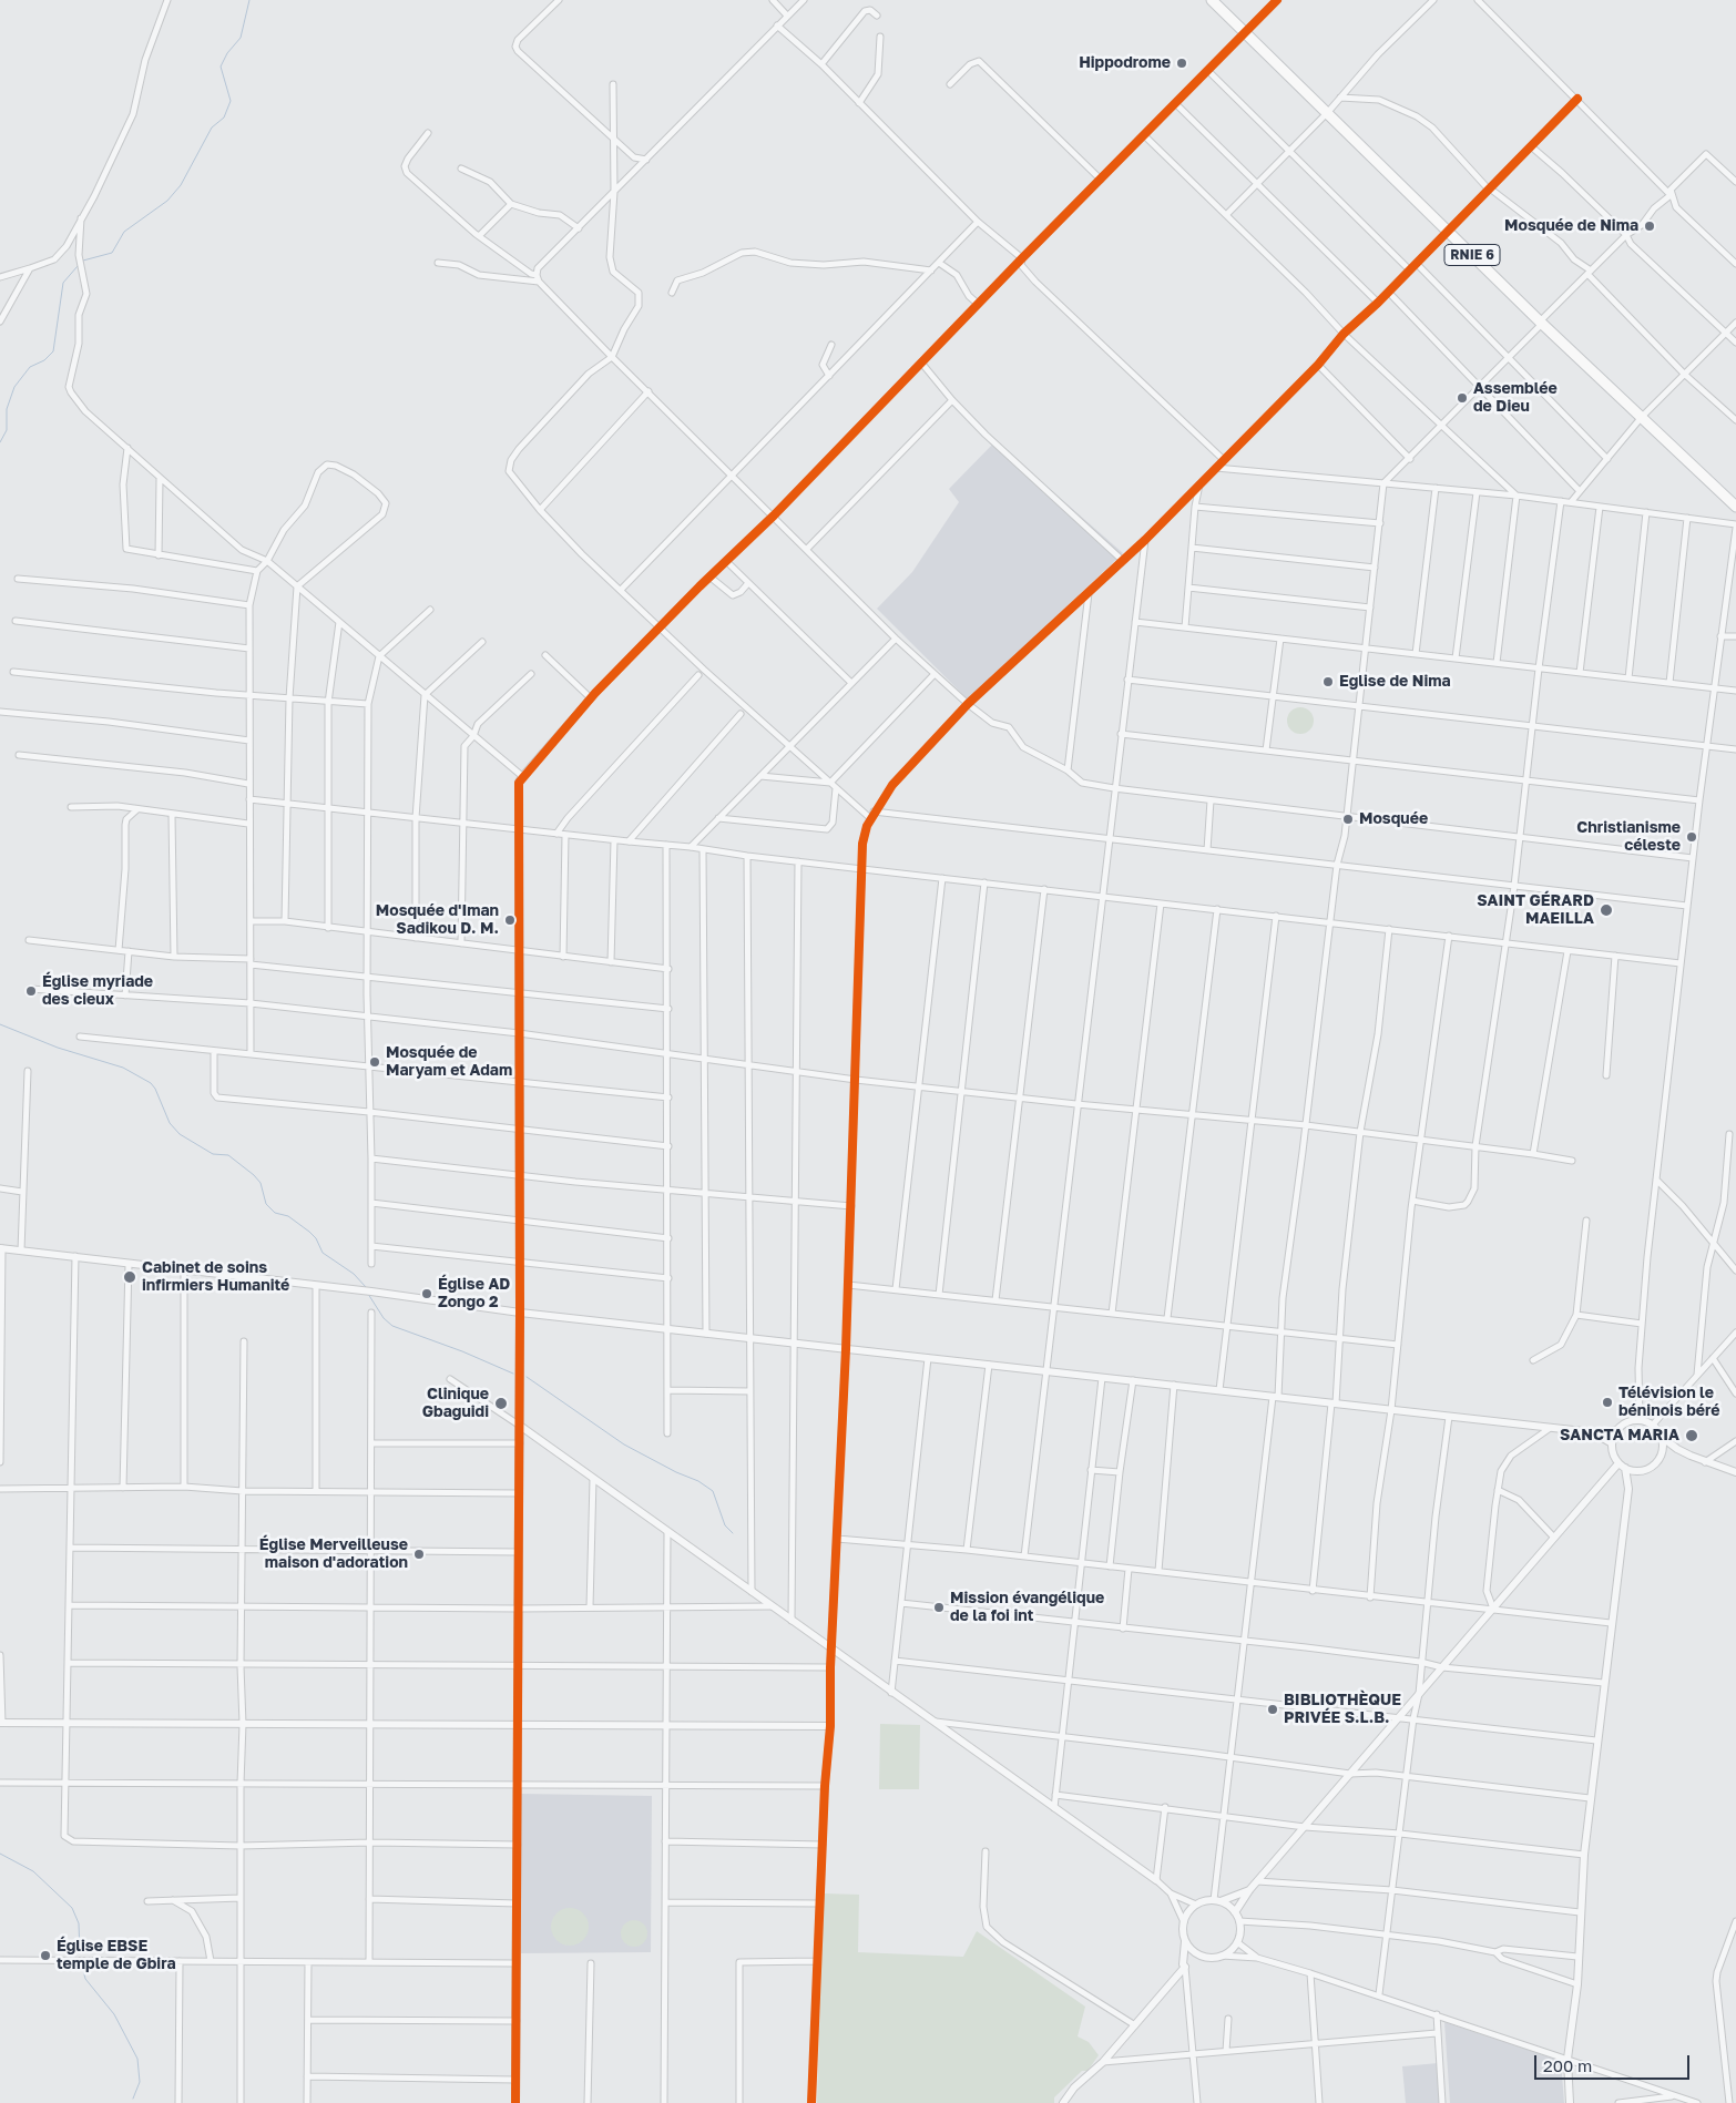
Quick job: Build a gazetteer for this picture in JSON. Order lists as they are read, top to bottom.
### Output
{
  "streets": {
    "main road": ["RNIE 6"]
  },
  "places": [
    "Hippodrome",
    "Mosquée de Nima",
    "Assemblée de Dieu",
    "Eglise de Nima",
    "Mosquée",
    "Christianisme céleste",
    "SAINT GÉRARD MAEILLA",
    "Mosquée d'Iman Sadikou D. M.",
    "Église myriade des cieux",
    "Mosquée de Maryam et Adam",
    "Cabinet de soins infirmiers Humanité",
    "Église AD Zongo 2",
    "Télévision le béninois béré",
    "Clinique Gbaguidi",
    "SANCTA MARIA",
    "Église Merveilleuse maison d'adoration",
    "Mission évangélique de la foi int",
    "BIBLIOTHÈQUE PRIVÉE S.L.B.",
    "Église EBSE temple de Gbira"
  ],
  "scale_bar": "200 m"
}
